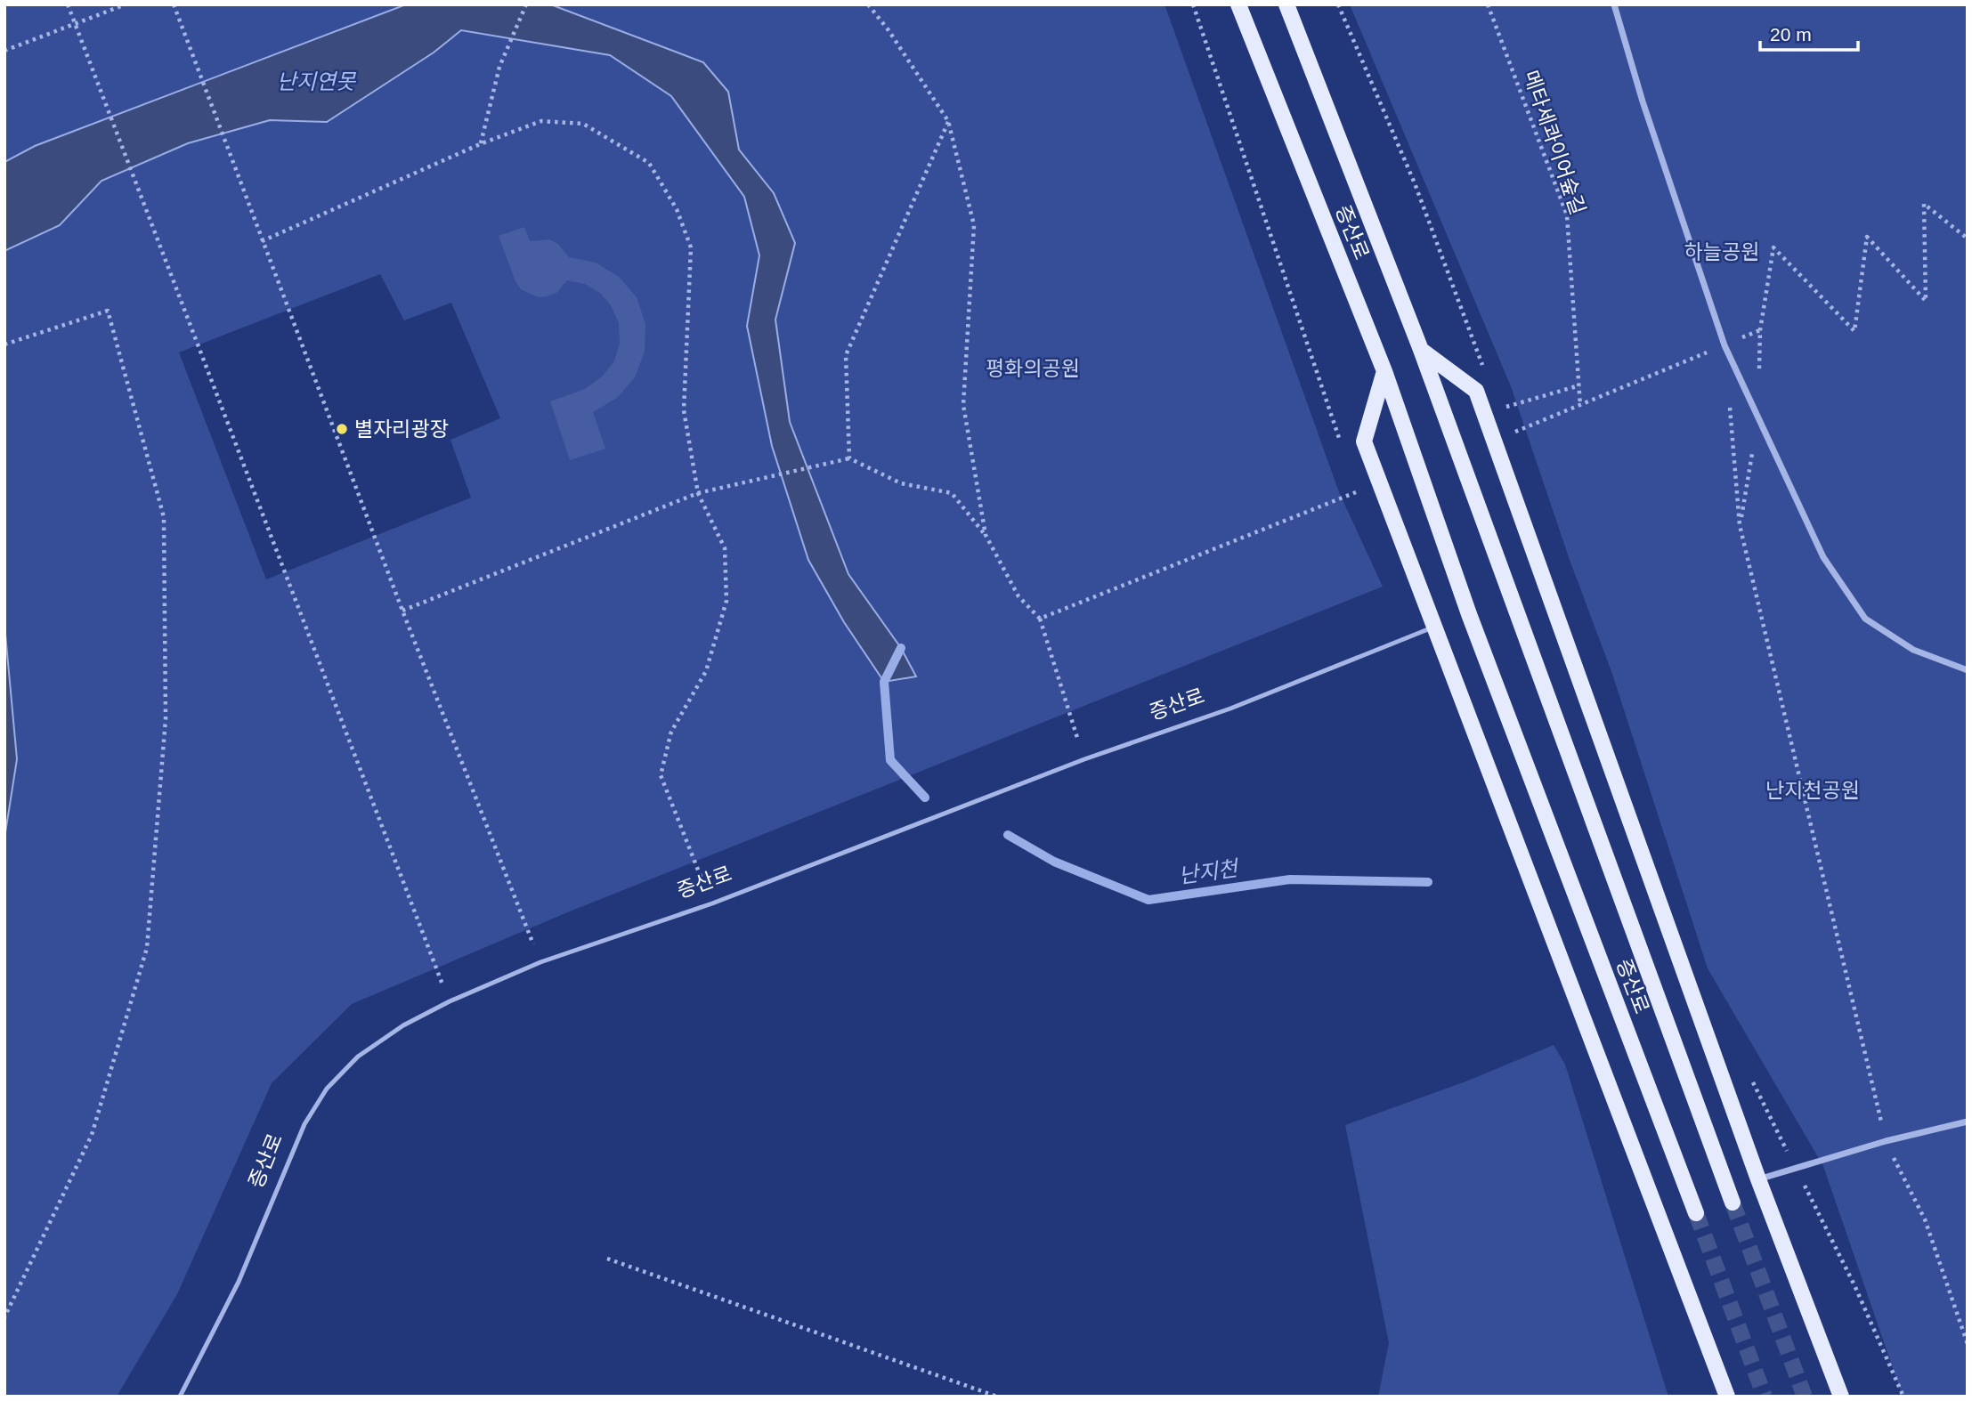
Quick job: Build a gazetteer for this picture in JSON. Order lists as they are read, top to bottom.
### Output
{
  "streets": {
    "main road": ["증산로"],
    "path": ["메타세콰이어숲길"]
  },
  "water": ["난지연못", "난지천"],
  "parks": ["하늘공원", "평화의공원", "난지천공원"],
  "places": ["별자리광장"],
  "scale_bar": "20 m"
}
